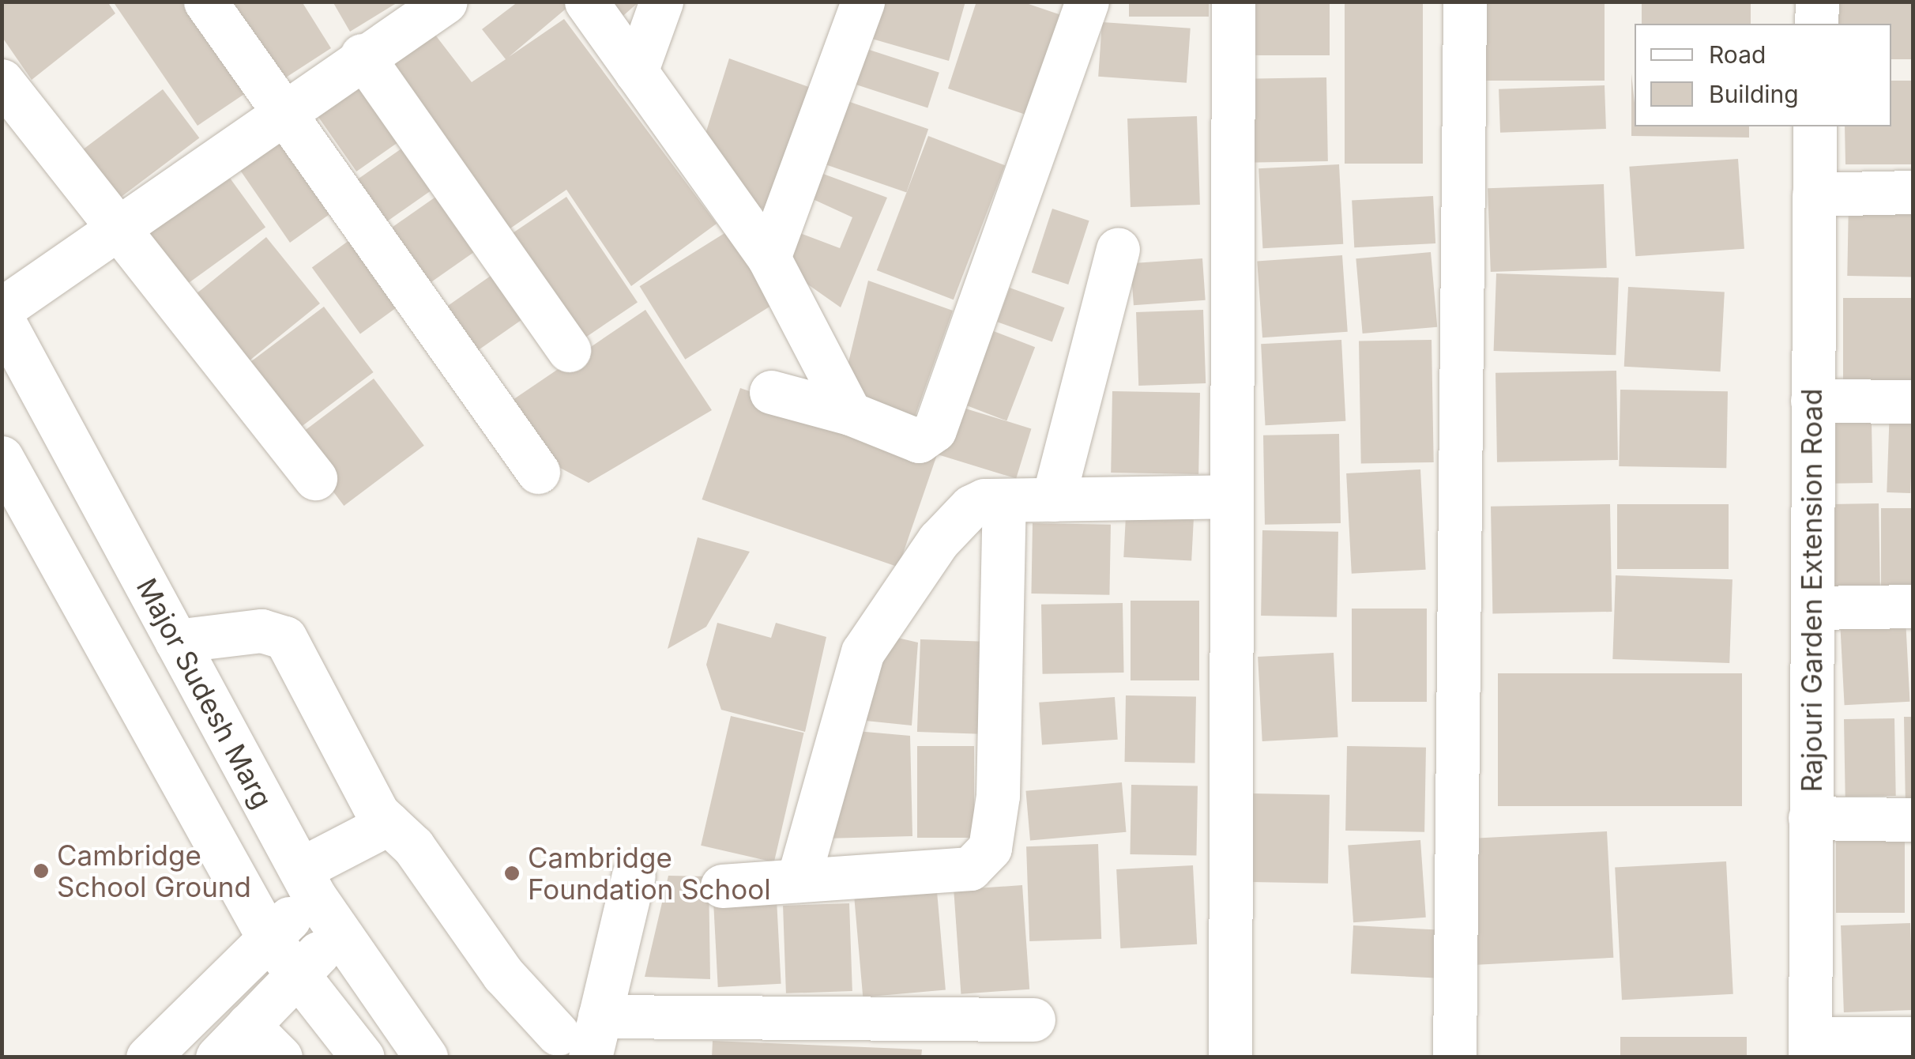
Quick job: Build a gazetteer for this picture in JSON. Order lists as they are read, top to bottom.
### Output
{
  "streets": {
    "street": ["Rajouri Garden Extension Road", "Major Sudesh Marg"]
  },
  "places": ["Cambridge School Ground", "Cambridge Foundation School"],
  "legend": ["Road", "Building"]
}
